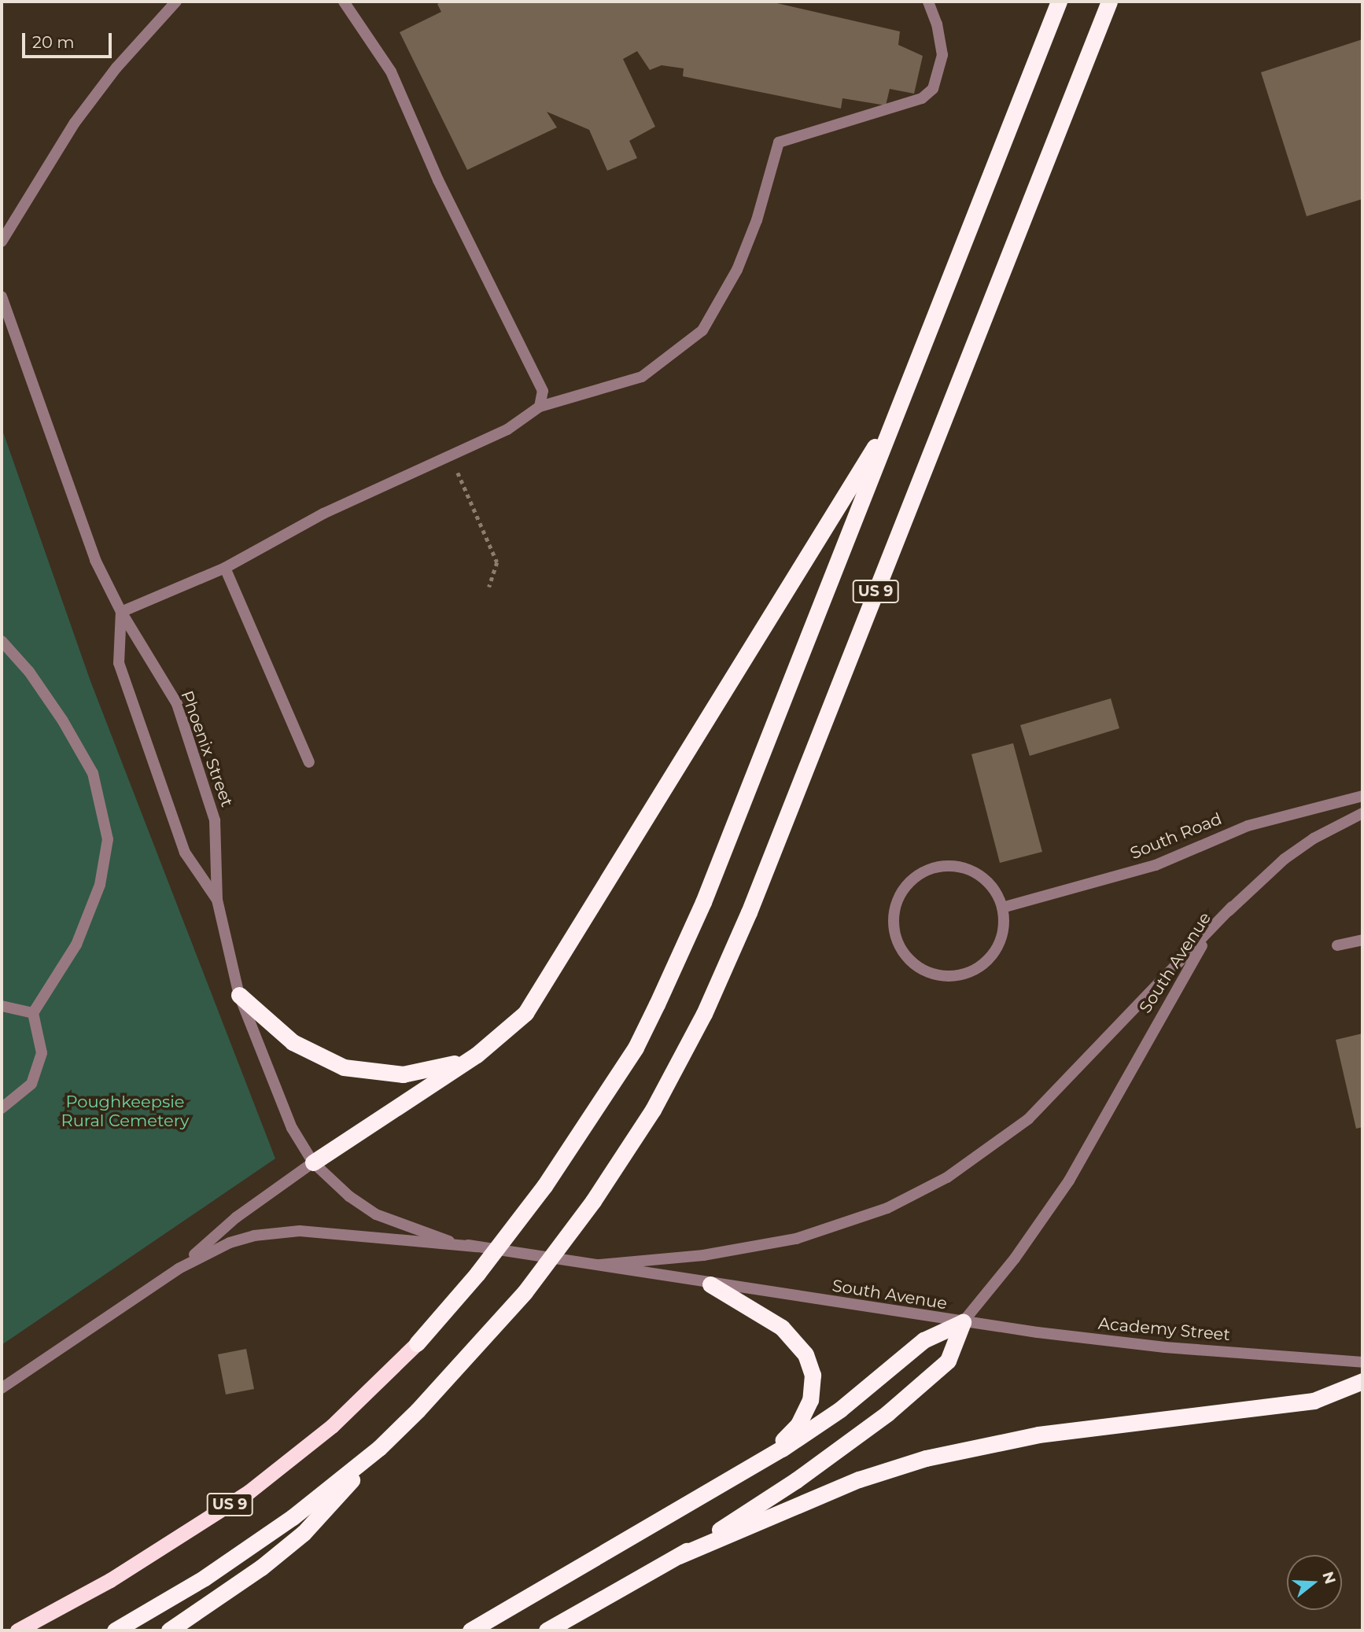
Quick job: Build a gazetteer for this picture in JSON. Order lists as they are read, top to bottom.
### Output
{
  "streets": {
    "highway": ["US 9"],
    "street": [
      "Phoenix Street",
      "South Road",
      "South Avenue",
      "Academy Street"
    ]
  },
  "crossings": [
    ["Phoenix Street", "South Avenue"],
    ["South Avenue", "Academy Street"]
  ],
  "parks": ["Poughkeepsie Rural Cemetery"],
  "scale_bar": "20 m",
  "north": "right"
}
